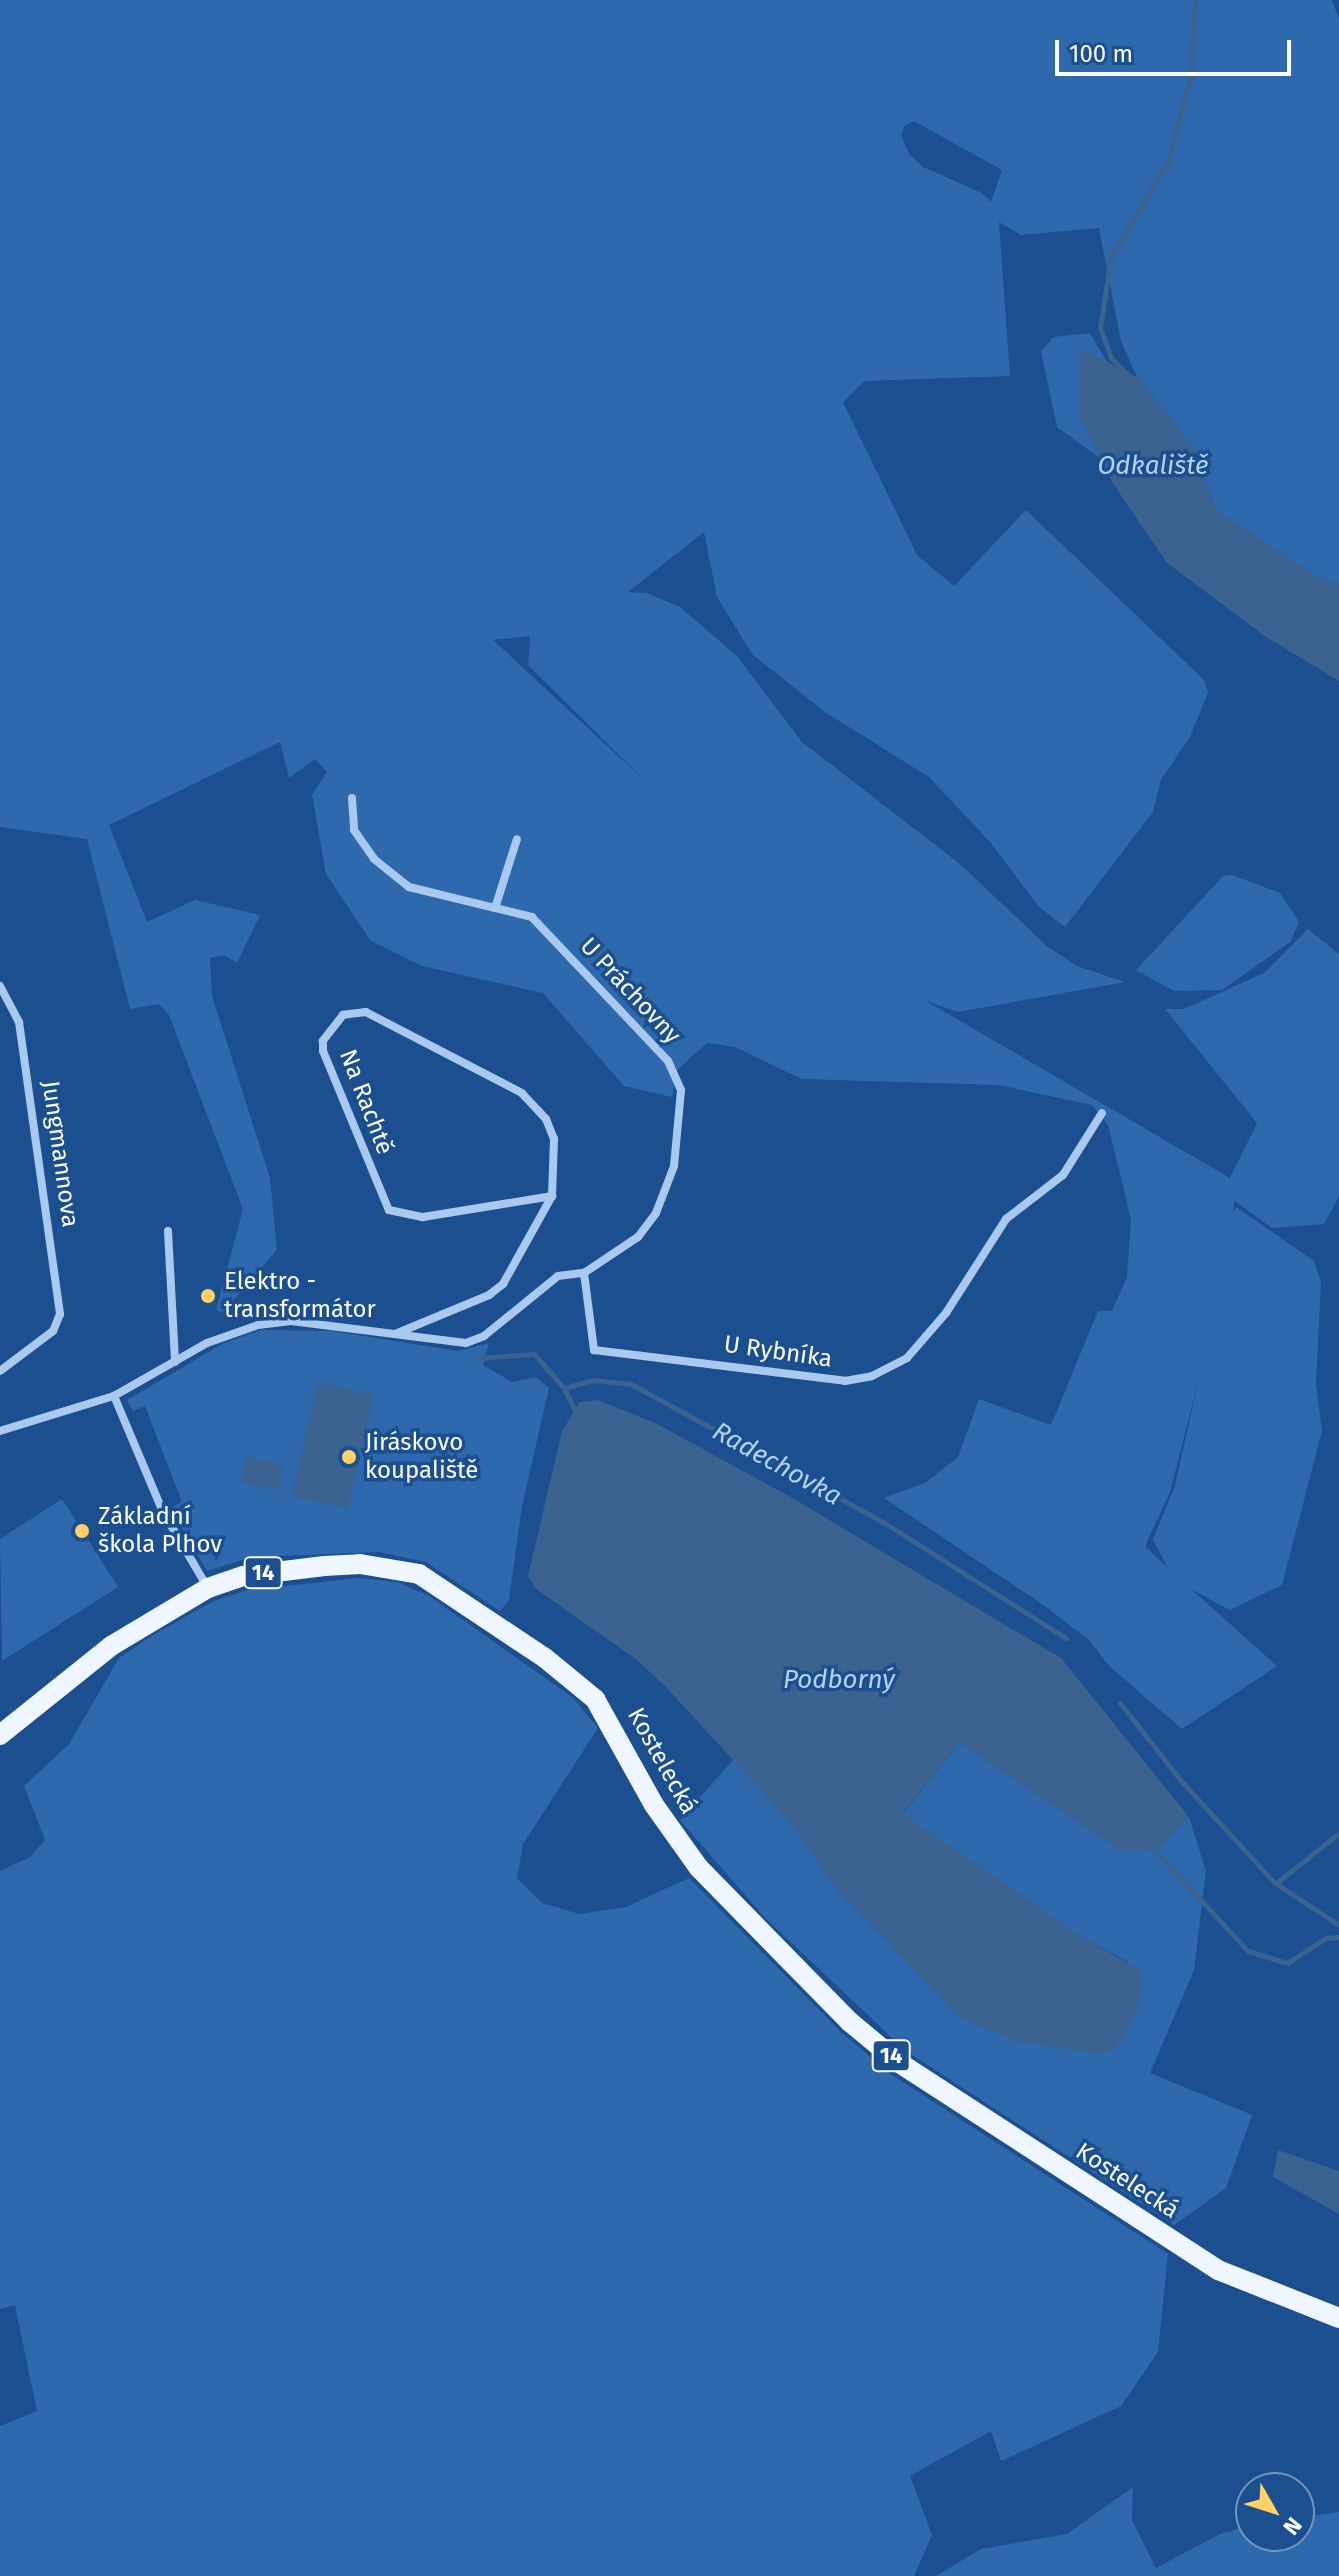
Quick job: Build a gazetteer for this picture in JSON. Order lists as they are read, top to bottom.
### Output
{
  "streets": {
    "main road": ["14", "Kostelecká"],
    "street": [
      "U Práchovny",
      "Na Rachtě",
      "Jungmannova",
      "U Rybníka"
    ]
  },
  "crossings": [
    ["U Práchovny", "Na Rachtě"],
    ["U Práchovny", "U Rybníka"]
  ],
  "water": ["Odkaliště", "Radechovka", "Podborný"],
  "places": ["Elektro - transformátor", "Jiráskovo koupaliště", "Základní škola Plhov"],
  "scale_bar": "100 m",
  "north": "bottom right"
}
